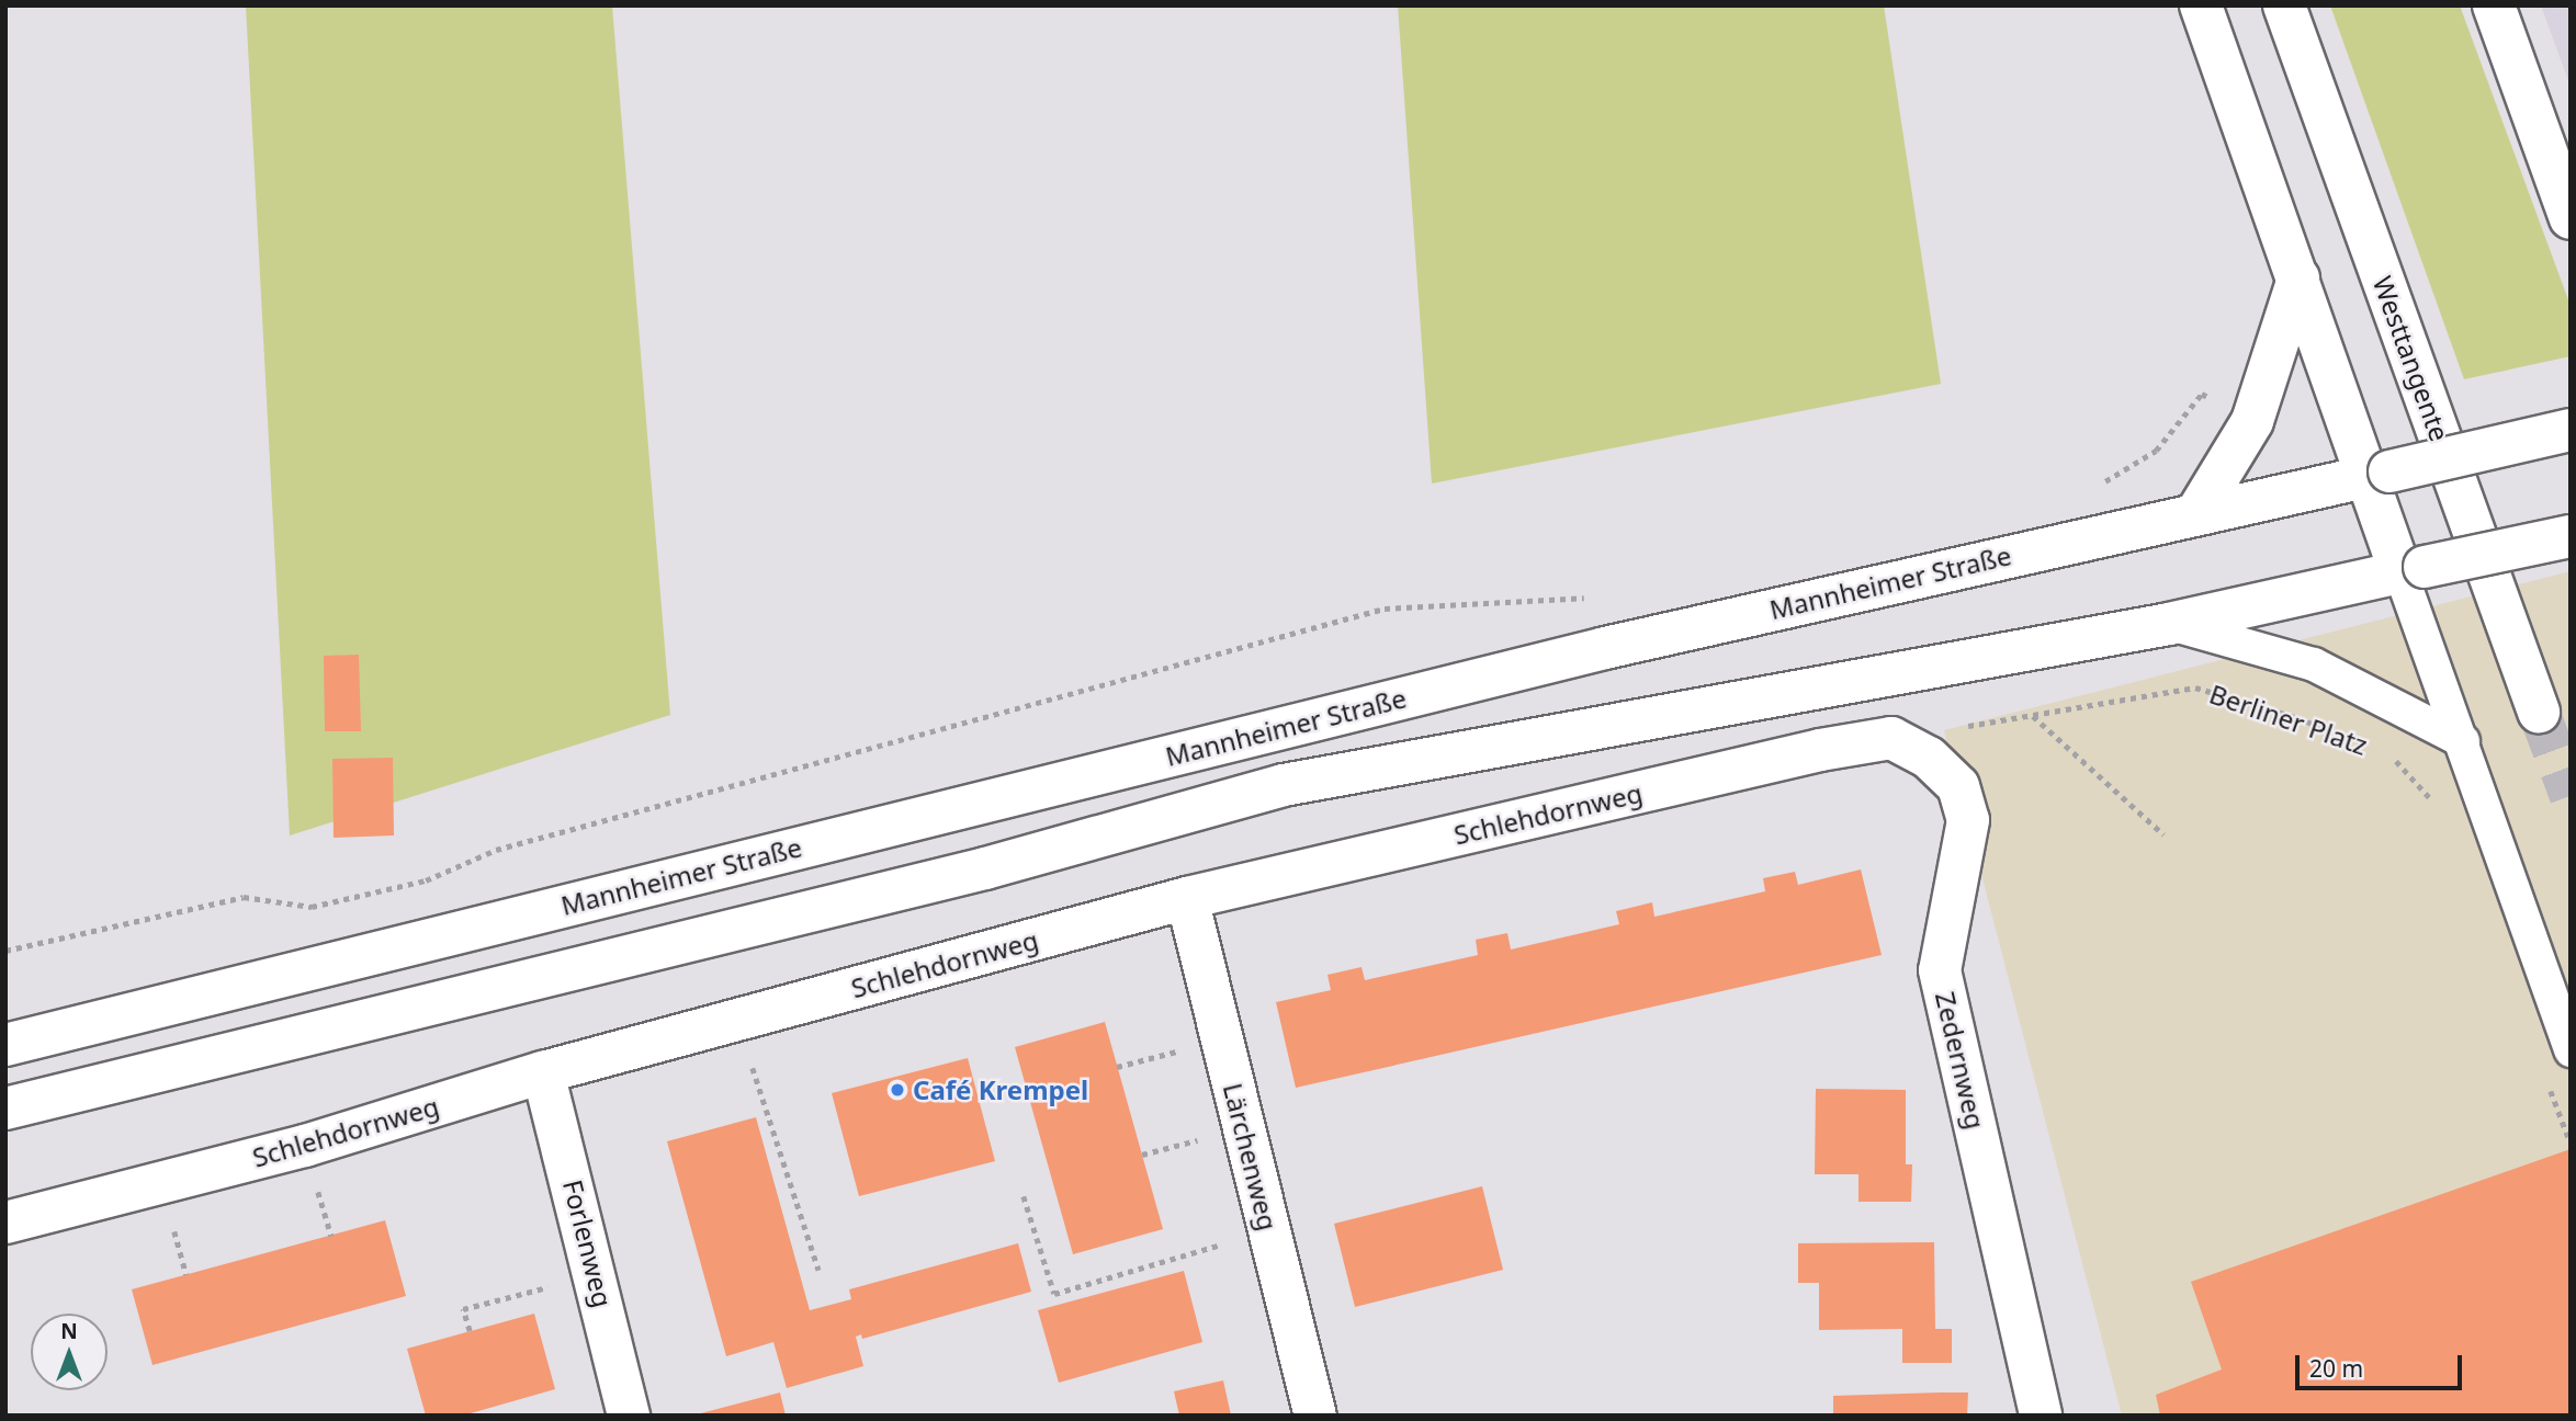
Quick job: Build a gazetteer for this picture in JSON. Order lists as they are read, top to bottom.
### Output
{
  "streets": {
    "main road": [
      "Westtangente",
      "Mannheimer Straße",
      "Schlehdornweg",
      "Zedernweg",
      "Lärchenweg",
      "Forlenweg"
    ],
    "path": ["Berliner Platz"]
  },
  "crossings": [
    ["Schlehdornweg", "Zedernweg"],
    ["Schlehdornweg", "Lärchenweg"],
    ["Schlehdornweg", "Forlenweg"]
  ],
  "places": ["Café Krempel"],
  "scale_bar": "20 m",
  "north": "top"
}
